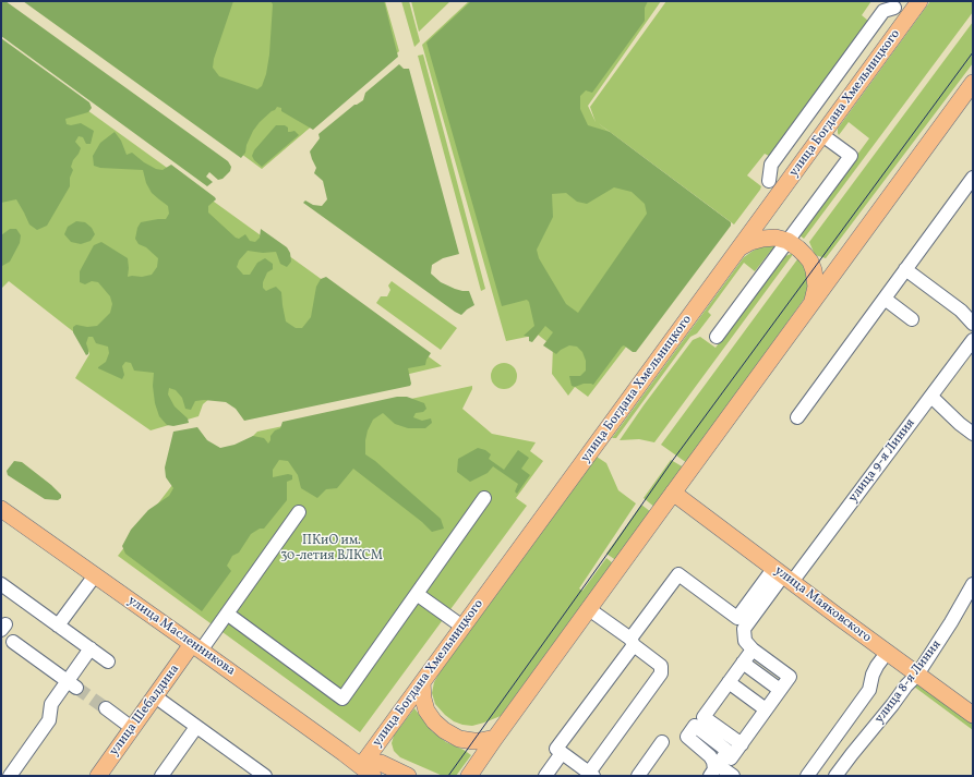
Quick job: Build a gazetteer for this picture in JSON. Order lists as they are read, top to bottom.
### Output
{
  "streets": {
    "main road": [
      "улица Богдана Хмельницкого",
      "улица Маяковского",
      "улица Масленникова",
      "улица Шебалдина"
    ],
    "street": ["улица 9-я Линия", "улица 8-я Линия"]
  },
  "crossings": [
    ["улица Богдана Хмельницкого", "улица Масленникова"],
    ["улица 9-я Линия", "улица Маяковского"],
    ["улица Маяковского", "улица 8-я Линия"],
    ["улица Масленникова", "улица Шебалдина"]
  ],
  "parks": ["ПКиО им. 30-летия ВЛКСМ"]
}
